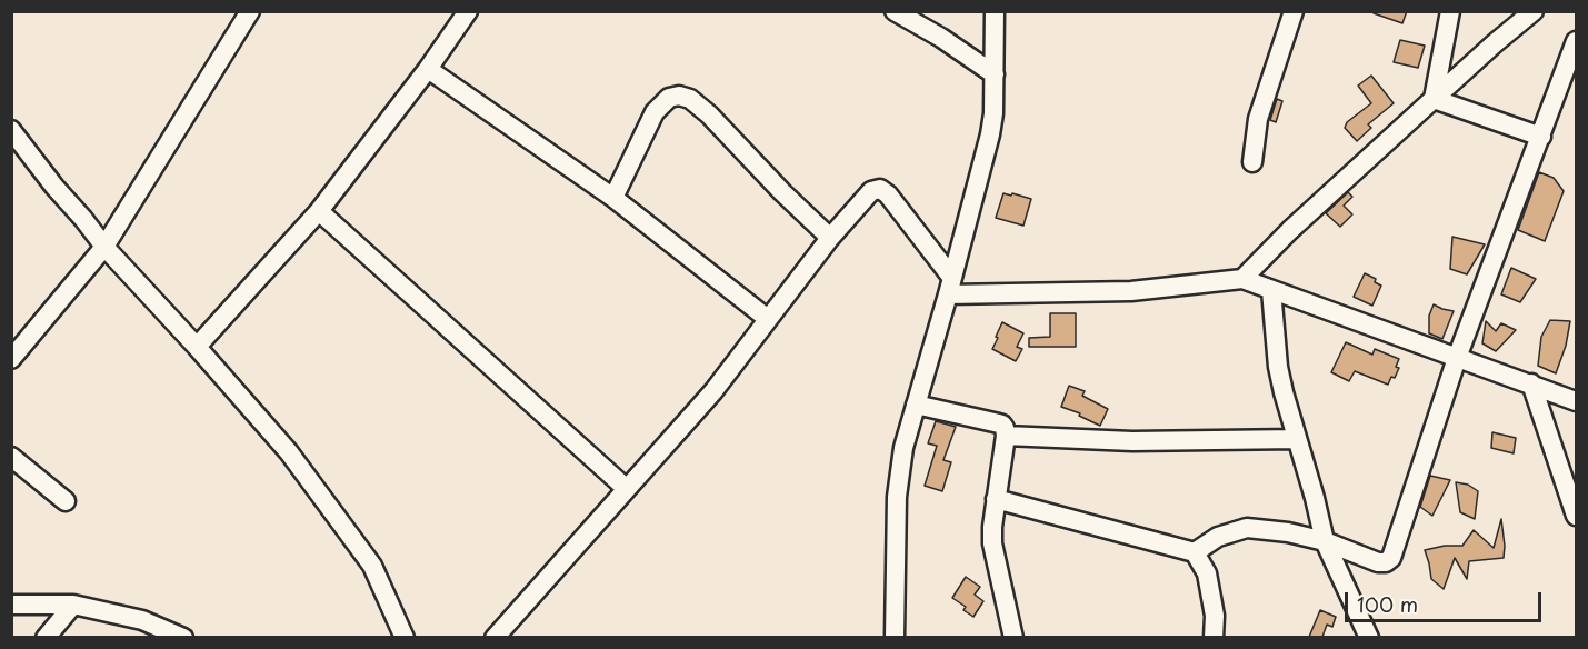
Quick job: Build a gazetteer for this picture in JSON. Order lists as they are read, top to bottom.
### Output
{
  "scale_bar": "100 m"
}
